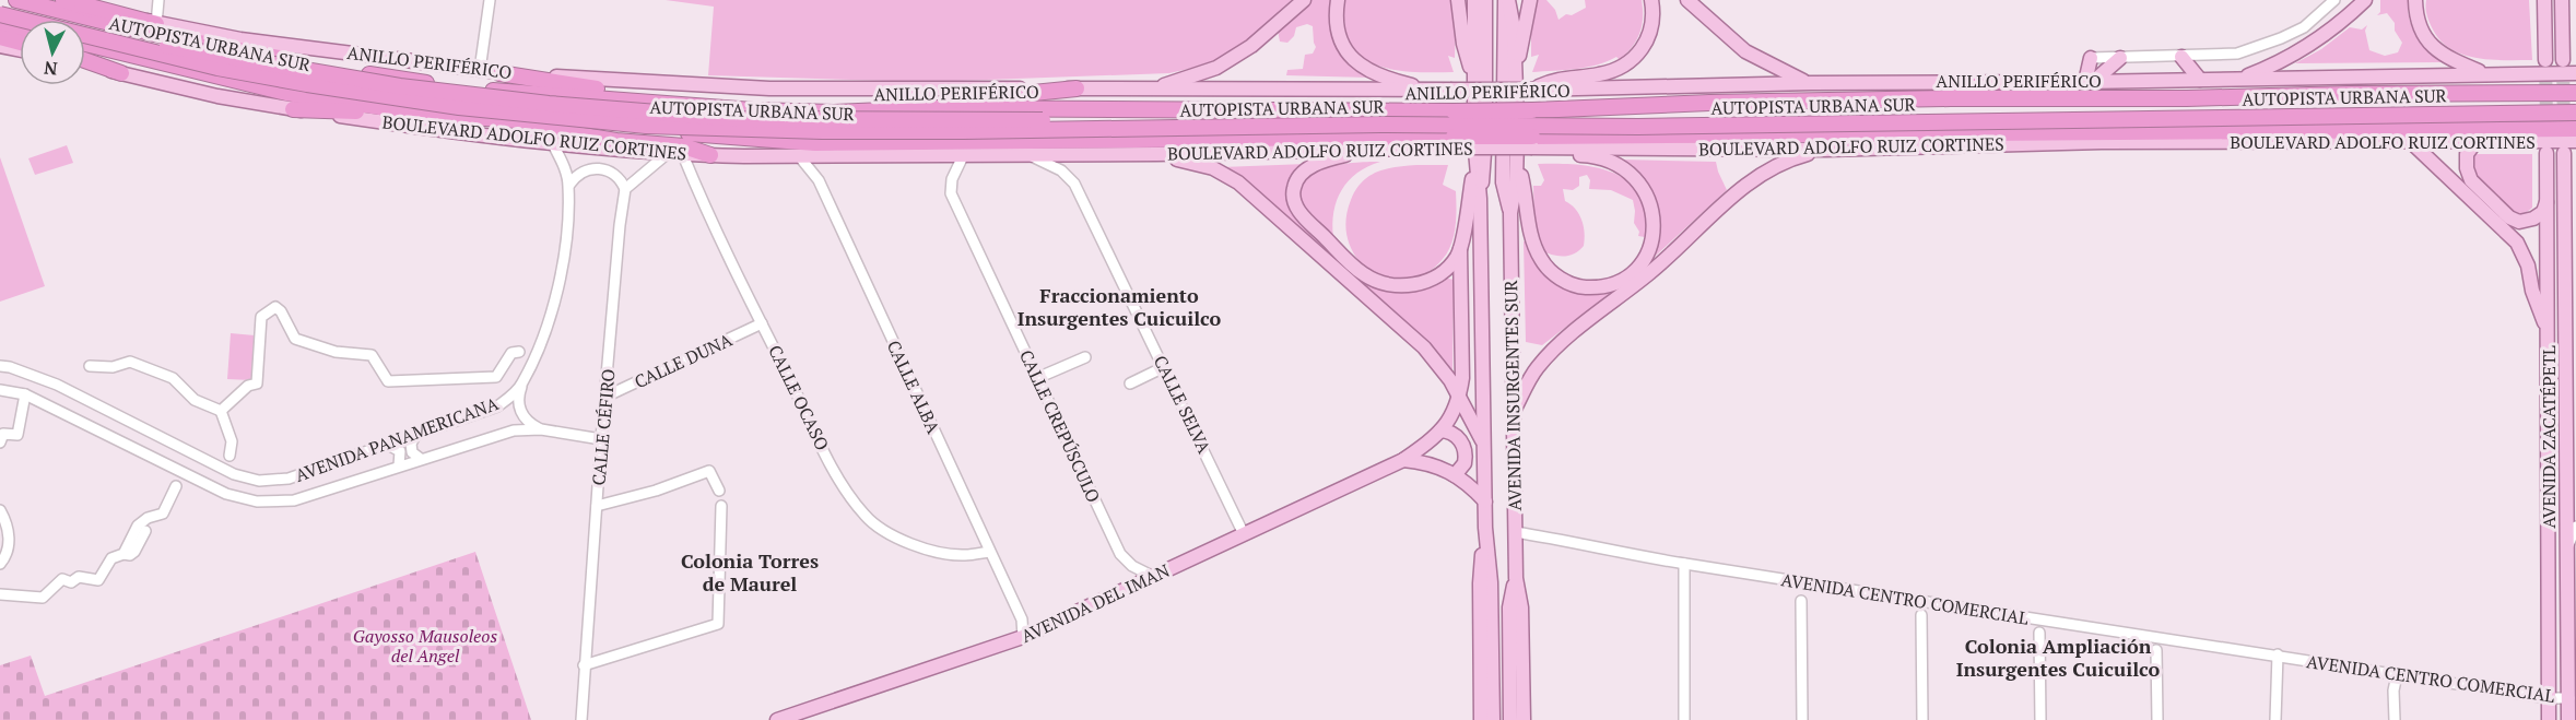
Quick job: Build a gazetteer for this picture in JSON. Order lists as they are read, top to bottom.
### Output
{
  "streets": {
    "highway": ["AUTOPISTA URBANA SUR", "ANILLO PERIFÉRICO"],
    "main road": [
      "BOULEVARD ADOLFO RUIZ CORTINES",
      "AVENIDA INSURGENTES SUR",
      "AVENIDA ZACATÉPETL",
      "AVENIDA DEL IMAN"
    ],
    "street": [
      "CALLE DUNA",
      "CALLE ALBA",
      "CALLE OCASO",
      "CALLE SELVA",
      "CALLE CREPÚSCULO",
      "CALLE CÉFIRO",
      "AVENIDA PANAMERICANA",
      "AVENIDA CENTRO COMERCIAL"
    ]
  },
  "crossings": [
    ["BOULEVARD ADOLFO RUIZ CORTINES", "CALLE ALBA"],
    ["BOULEVARD ADOLFO RUIZ CORTINES", "CALLE OCASO"],
    ["BOULEVARD ADOLFO RUIZ CORTINES", "CALLE SELVA"],
    ["BOULEVARD ADOLFO RUIZ CORTINES", "CALLE CREPÚSCULO"],
    ["BOULEVARD ADOLFO RUIZ CORTINES", "AVENIDA PANAMERICANA"],
    ["CALLE DUNA", "CALLE OCASO"],
    ["CALLE DUNA", "CALLE CÉFIRO"],
    ["CALLE ALBA", "CALLE OCASO"],
    ["CALLE ALBA", "AVENIDA DEL IMAN"],
    ["AVENIDA INSURGENTES SUR", "AVENIDA CENTRO COMERCIAL"],
    ["AVENIDA INSURGENTES SUR", "AVENIDA DEL IMAN"],
    ["CALLE SELVA", "AVENIDA DEL IMAN"],
    ["CALLE CREPÚSCULO", "AVENIDA DEL IMAN"],
    ["CALLE CÉFIRO", "AVENIDA PANAMERICANA"],
    ["AVENIDA ZACATÉPETL", "AVENIDA CENTRO COMERCIAL"]
  ],
  "districts": ["Fraccionamiento Insurgentes Cuicuilco", "Colonia Torres de Maurel", "Colonia Ampliación Insurgentes Cuicuilco"],
  "parks": ["Gayosso Mausoleos del Angel"],
  "north": "bottom"
}
